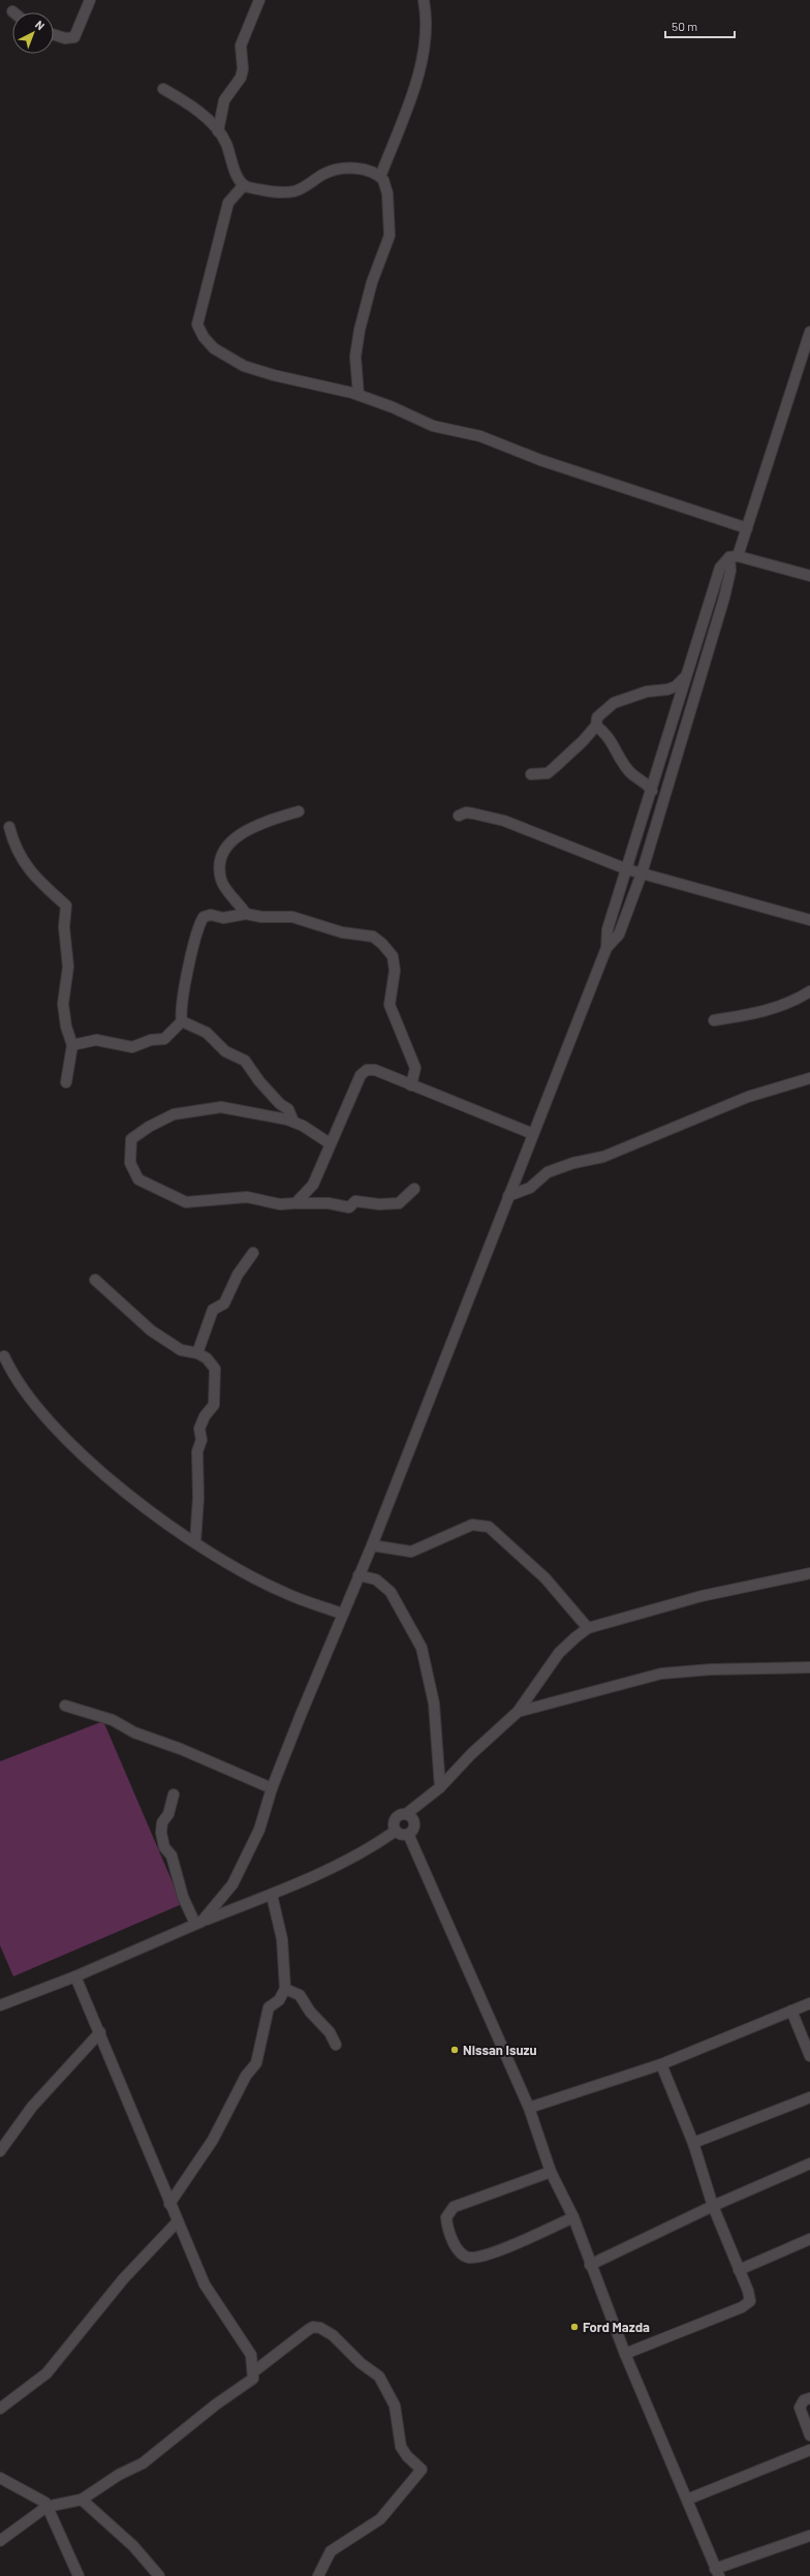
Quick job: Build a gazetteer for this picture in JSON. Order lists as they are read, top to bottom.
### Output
{
  "places": ["Nissan Isuzu", "Ford Mazda"],
  "scale_bar": "50 m",
  "north": "top right"
}
